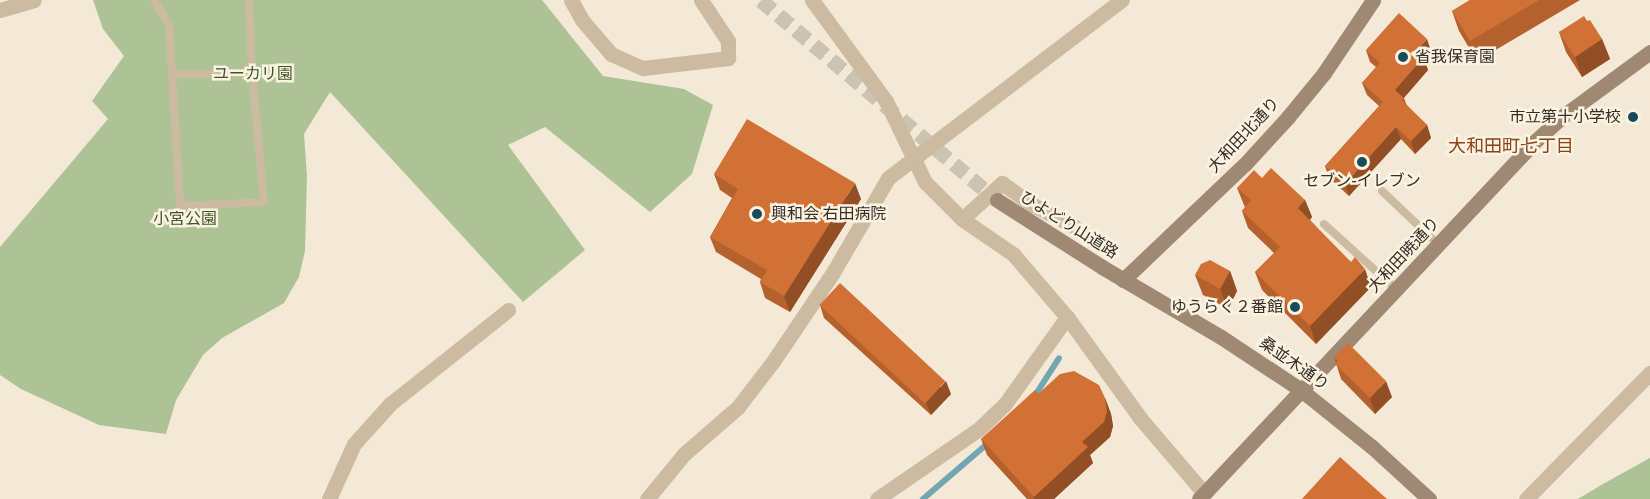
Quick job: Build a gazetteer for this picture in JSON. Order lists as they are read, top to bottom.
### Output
{
  "streets": {
    "street": [
      "大和田北通り",
      "ひよどり山道路",
      "大和田暁通り",
      "桑並木通り"
    ]
  },
  "crossings": [
    ["大和田北通り", "ひよどり山道路"],
    ["大和田北通り", "桑並木通り"],
    ["ひよどり山道路", "桑並木通り"],
    ["大和田暁通り", "桑並木通り"]
  ],
  "districts": ["大和田町七丁目"],
  "parks": ["ユーカリ園", "小宮公園"],
  "places": [
    "省我保育園",
    "市立第十小学校",
    "セブン-イレブン",
    "興和会 右田病院",
    "ゆうらく２番館"
  ]
}
